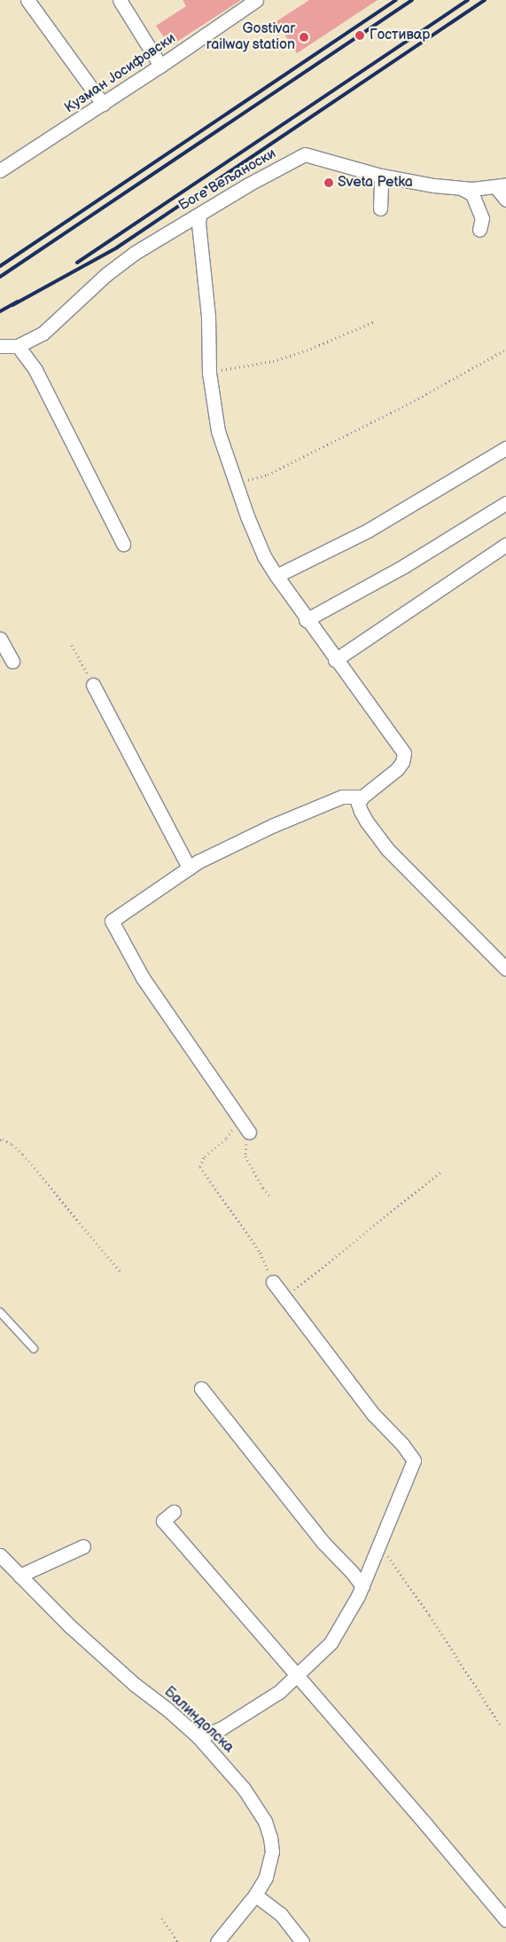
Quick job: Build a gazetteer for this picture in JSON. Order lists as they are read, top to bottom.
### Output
{
  "streets": {
    "street": ["Кузман Јосифовски", "Боге Вељаноски", "Балиндолска"]
  },
  "places": ["Гостивар", "Gostivar railway station", "Sveta Petka"]
}
